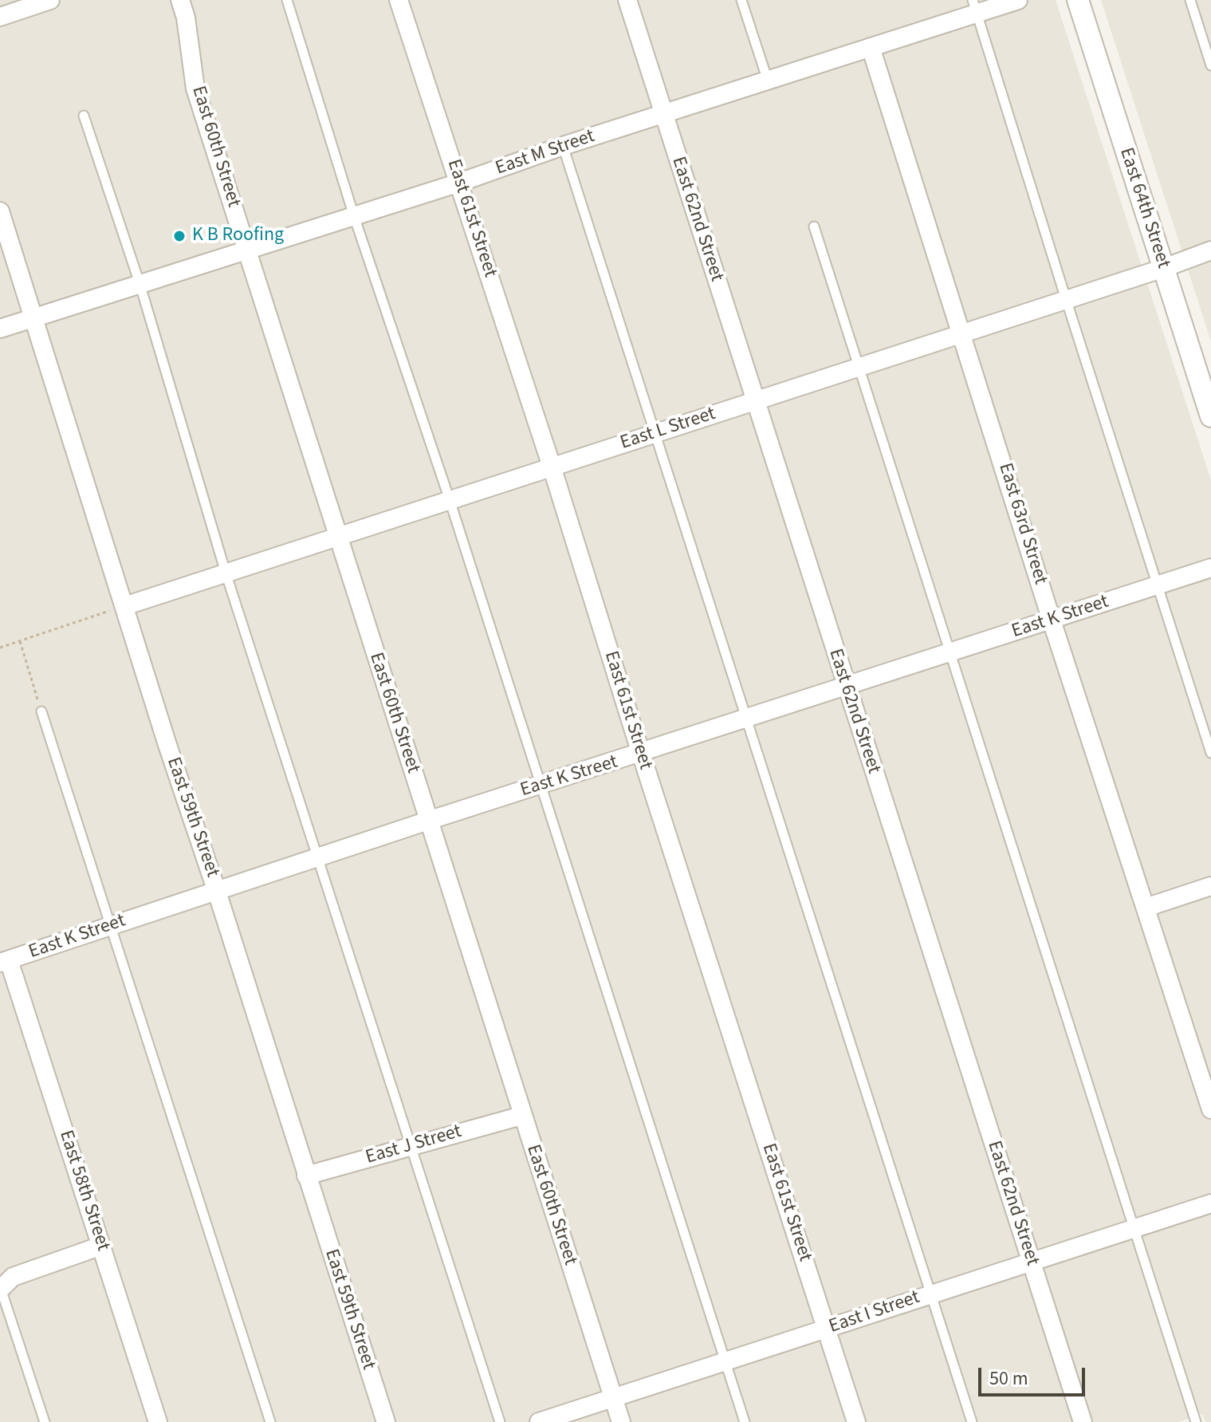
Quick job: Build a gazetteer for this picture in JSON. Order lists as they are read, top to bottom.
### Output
{
  "streets": {
    "street": [
      "East 60th Street",
      "East M Street",
      "East 64th Street",
      "East 61st Street",
      "East 62nd Street",
      "East L Street",
      "East 63rd Street",
      "East K Street",
      "East 59th Street",
      "East J Street",
      "East 58th Street",
      "East I Street"
    ]
  },
  "crossings": [
    ["East 60th Street", "East M Street"],
    ["East 60th Street", "East L Street"],
    ["East 60th Street", "East K Street"],
    ["East 60th Street", "East J Street"],
    ["East 60th Street", "East I Street"],
    ["East M Street", "East 61st Street"],
    ["East M Street", "East 62nd Street"],
    ["East M Street", "East 63rd Street"],
    ["East M Street", "East 59th Street"],
    ["East 64th Street", "East L Street"],
    ["East 61st Street", "East L Street"],
    ["East 61st Street", "East K Street"],
    ["East 61st Street", "East I Street"],
    ["East 62nd Street", "East L Street"],
    ["East 62nd Street", "East K Street"],
    ["East 62nd Street", "East I Street"],
    ["East L Street", "East 63rd Street"],
    ["East L Street", "East 59th Street"],
    ["East 63rd Street", "East K Street"],
    ["East K Street", "East 59th Street"],
    ["East K Street", "East 58th Street"],
    ["East 59th Street", "East J Street"]
  ],
  "places": ["K B Roofing"],
  "scale_bar": "50 m"
}
